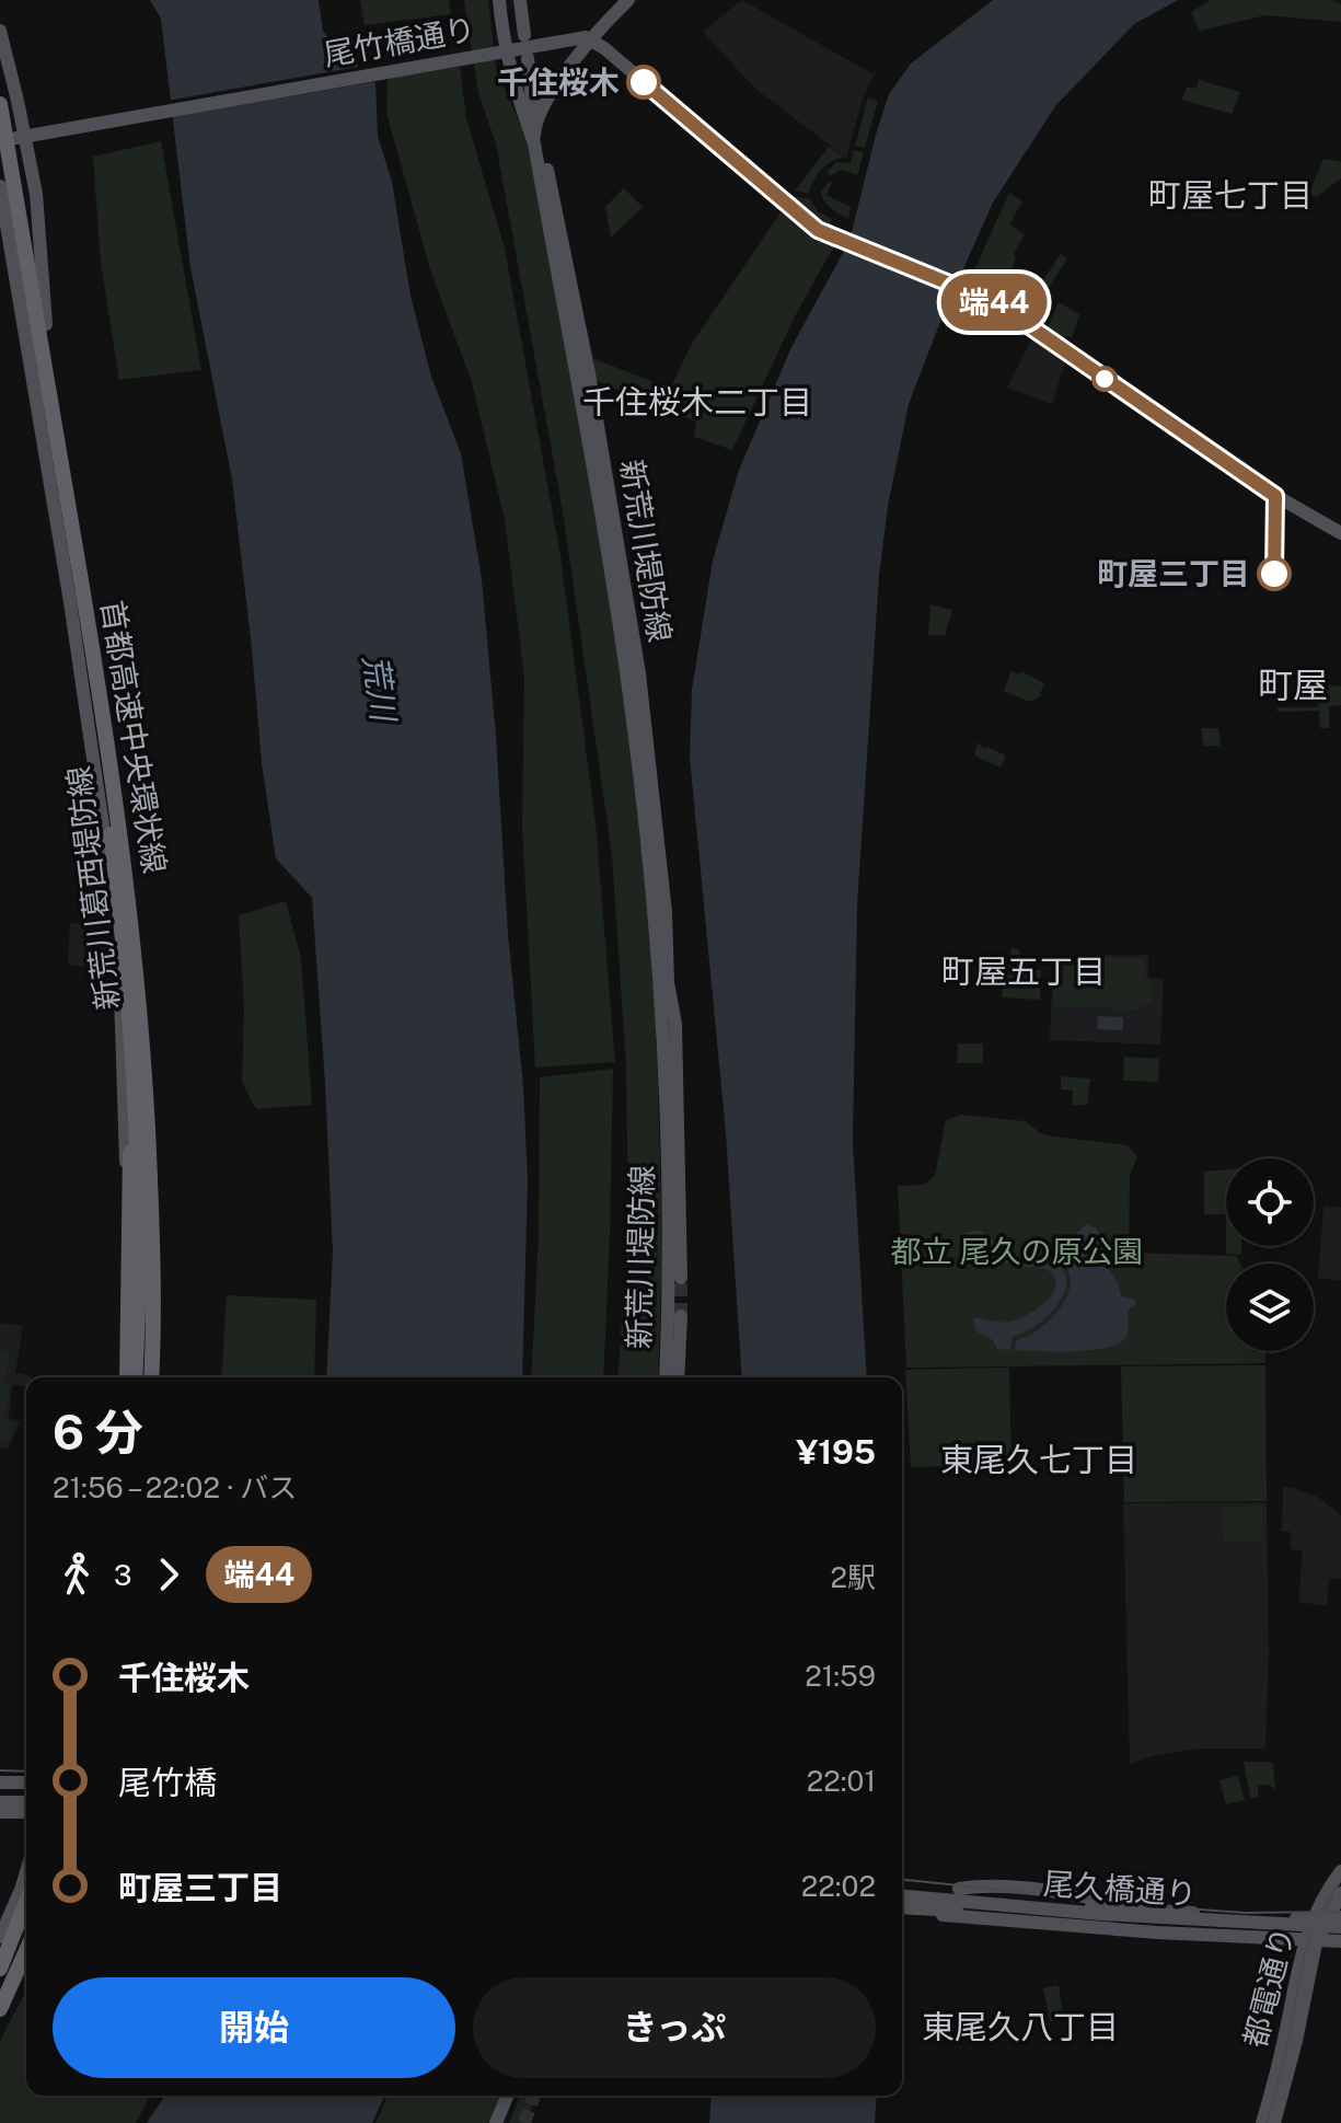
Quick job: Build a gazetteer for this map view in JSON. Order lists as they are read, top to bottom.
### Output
{
  "streets": {
    "highway": ["首都高速中央環状線"],
    "main road": [
      "尾竹橋通り",
      "新荒川堤防線",
      "新荒川葛西堤防線",
      "尾久橋通り",
      "都電通り"
    ]
  },
  "crossings": [
    ["尾竹橋通り", "新荒川堤防線"],
    ["尾竹橋通り", "首都高速中央環状線"],
    ["尾竹橋通り", "新荒川葛西堤防線"],
    ["首都高速中央環状線", "新荒川葛西堤防線"]
  ],
  "districts": [
    "町屋七丁目",
    "千住桜木二丁目",
    "町屋",
    "町屋五丁目",
    "東尾久七丁目",
    "東尾久八丁目"
  ],
  "water": ["荒川"],
  "parks": ["都立 尾久の原公園"],
  "places": ["千住桜木", "町屋三丁目"],
  "lines": ["bus line 端44"],
  "page": {
    "on_map": "端44",
    "heading": ["6 分", "21:56 – 22:02 · バス", "¥195"],
    "legs": ["3", "端44", "2駅"],
    "list": [
      {
        "name": "千住桜木",
        "value": "21:59"
      },
      {
        "name": "尾竹橋",
        "value": "22:01"
      },
      {
        "name": "町屋三丁目",
        "value": "22:02"
      }
    ],
    "buttons": ["開始", "きっぷ"]
  }
}
